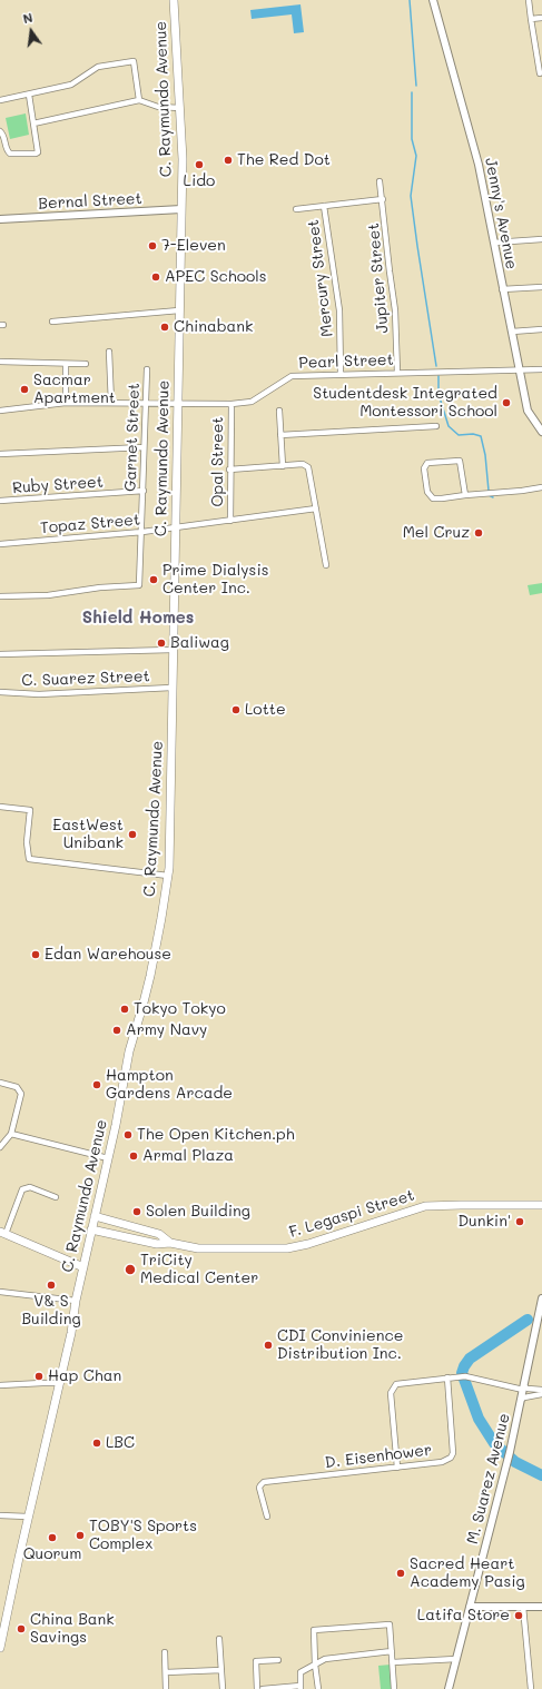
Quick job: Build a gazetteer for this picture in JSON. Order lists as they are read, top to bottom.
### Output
{
  "streets": {
    "main road": ["C. Raymundo Avenue", "F. Legaspi Street"],
    "street": [
      "Bernal Street",
      "Jenny's Avenue",
      "Mercury Street",
      "Jupiter Street",
      "Pearl Street",
      "Garnet Street",
      "Opal Street",
      "Ruby Street",
      "Topaz Street",
      "C. Suarez Street",
      "D. Eisenhower",
      "M. Suarez Avenue"
    ]
  },
  "crossings": [
    ["C. Raymundo Avenue", "Bernal Street"],
    ["C. Raymundo Avenue", "Pearl Street"],
    ["C. Raymundo Avenue", "Topaz Street"],
    ["C. Raymundo Avenue", "C. Suarez Street"],
    ["C. Raymundo Avenue", "F. Legaspi Street"],
    ["Jenny's Avenue", "Pearl Street"],
    ["Mercury Street", "Jupiter Street"],
    ["Mercury Street", "Pearl Street"],
    ["Jupiter Street", "Pearl Street"],
    ["Pearl Street", "Garnet Street"],
    ["Pearl Street", "Opal Street"],
    ["Garnet Street", "Ruby Street"],
    ["Garnet Street", "Topaz Street"],
    ["Opal Street", "Topaz Street"]
  ],
  "districts": ["Shield Homes"],
  "places": [
    "The Red Dot",
    "Lido",
    "7-Eleven",
    "APEC Schools",
    "Chinabank",
    "Sacmar Apartment",
    "Studentdesk Integrated Montessori School",
    "Mel Cruz",
    "Prime Dialysis Center Inc.",
    "Baliwag",
    "Lotte",
    "EastWest Unibank",
    "Edan Warehouse",
    "Tokyo Tokyo",
    "Army Navy",
    "Hampton Gardens Arcade",
    "The Open Kitchen.ph",
    "Armal Plaza",
    "Solen Building",
    "Dunkin'",
    "TriCity Medical Center",
    "V& S Building",
    "CDI Convinience Distribution Inc.",
    "Hap Chan",
    "LBC",
    "TOBY'S Sports Complex",
    "Quorum",
    "Sacred Heart Academy Pasig",
    "Latifa Store",
    "China Bank Savings"
  ],
  "north": "top"
}
